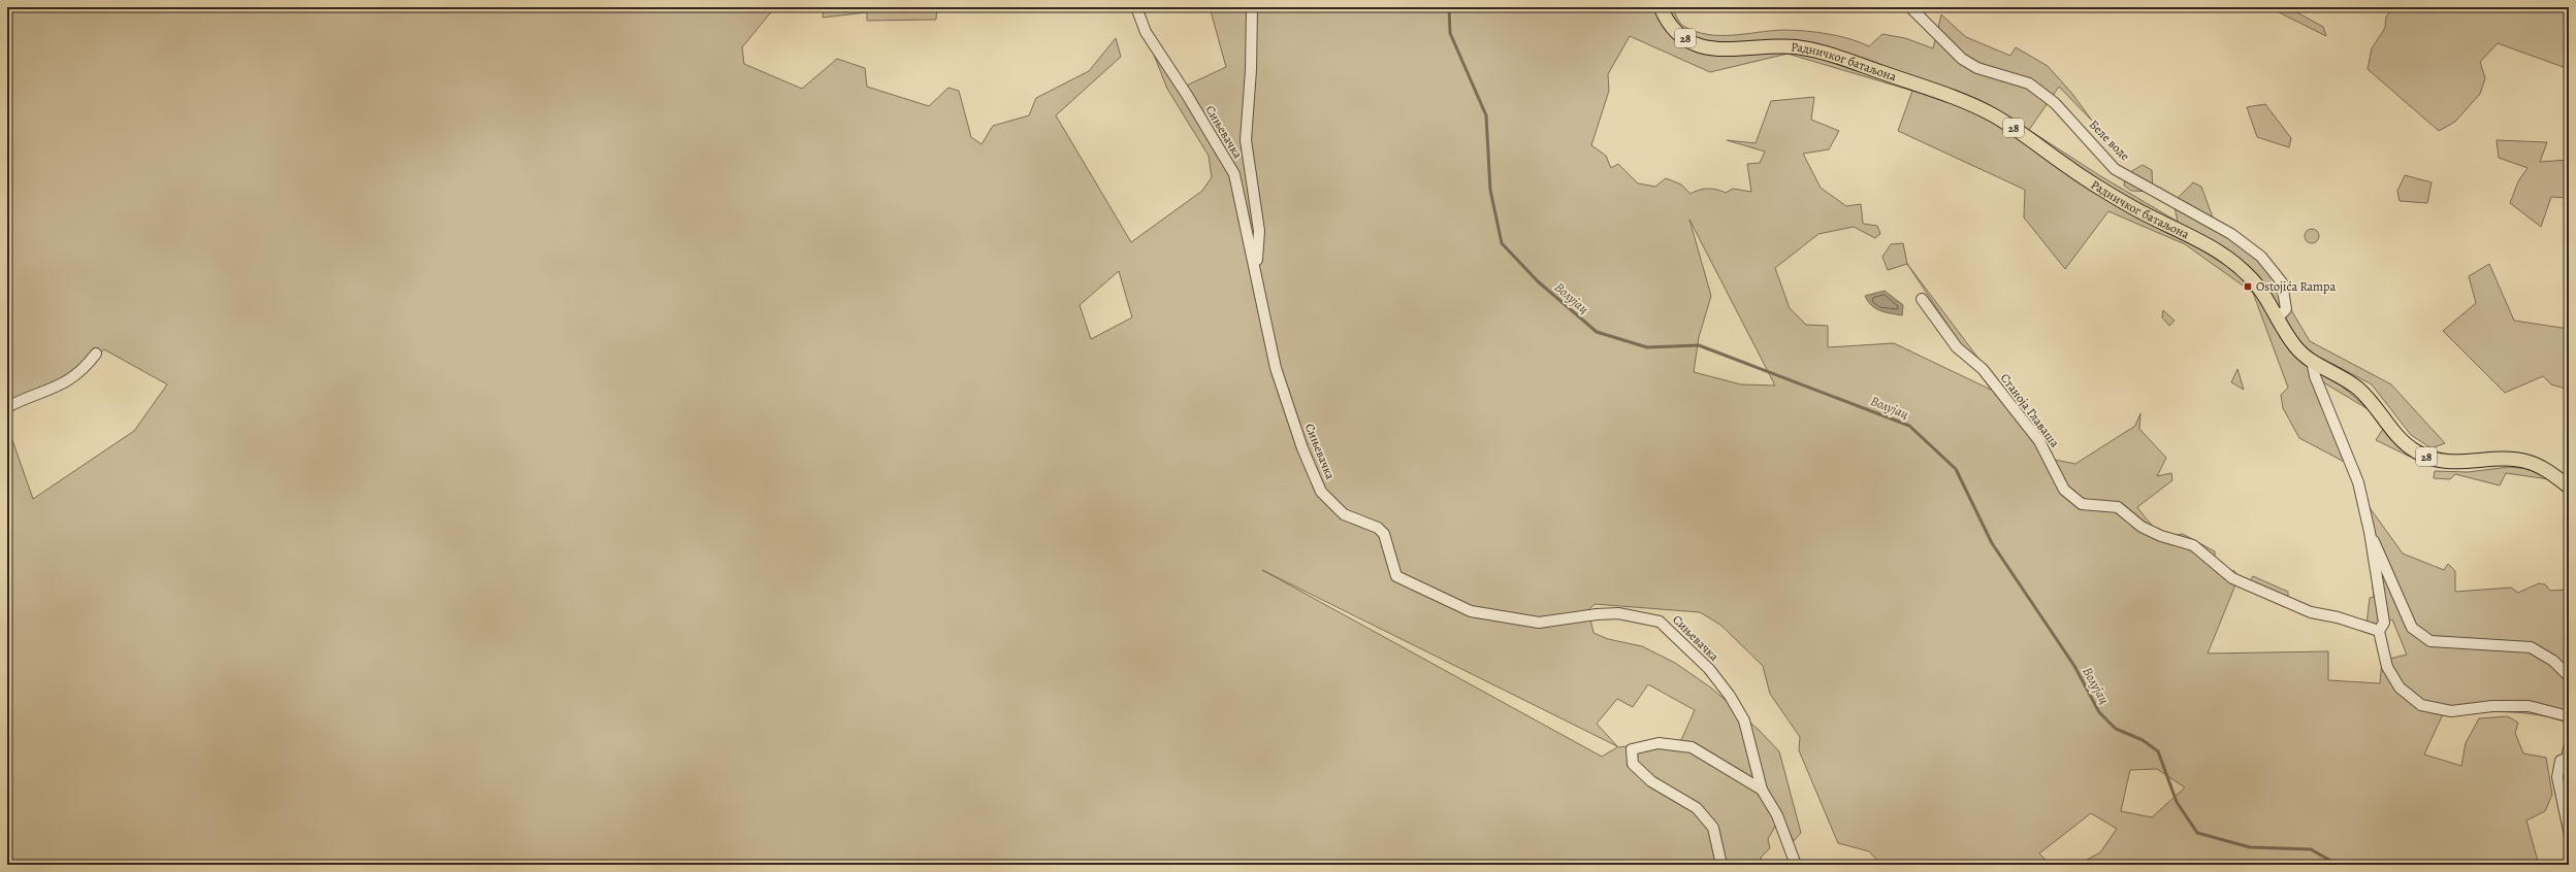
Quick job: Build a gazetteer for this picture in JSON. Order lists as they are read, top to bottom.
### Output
{
  "streets": {
    "main road": ["28", "Радничког батаљона"],
    "street": ["Сињевачка", "Беле воде", "Станоја Главаша"]
  },
  "crossings": [
    ["Радничког батаљона", "Беле воде"]
  ],
  "water": ["Волујац"],
  "places": {
    "transit": ["Ostojića Rampa"]
  }
}
